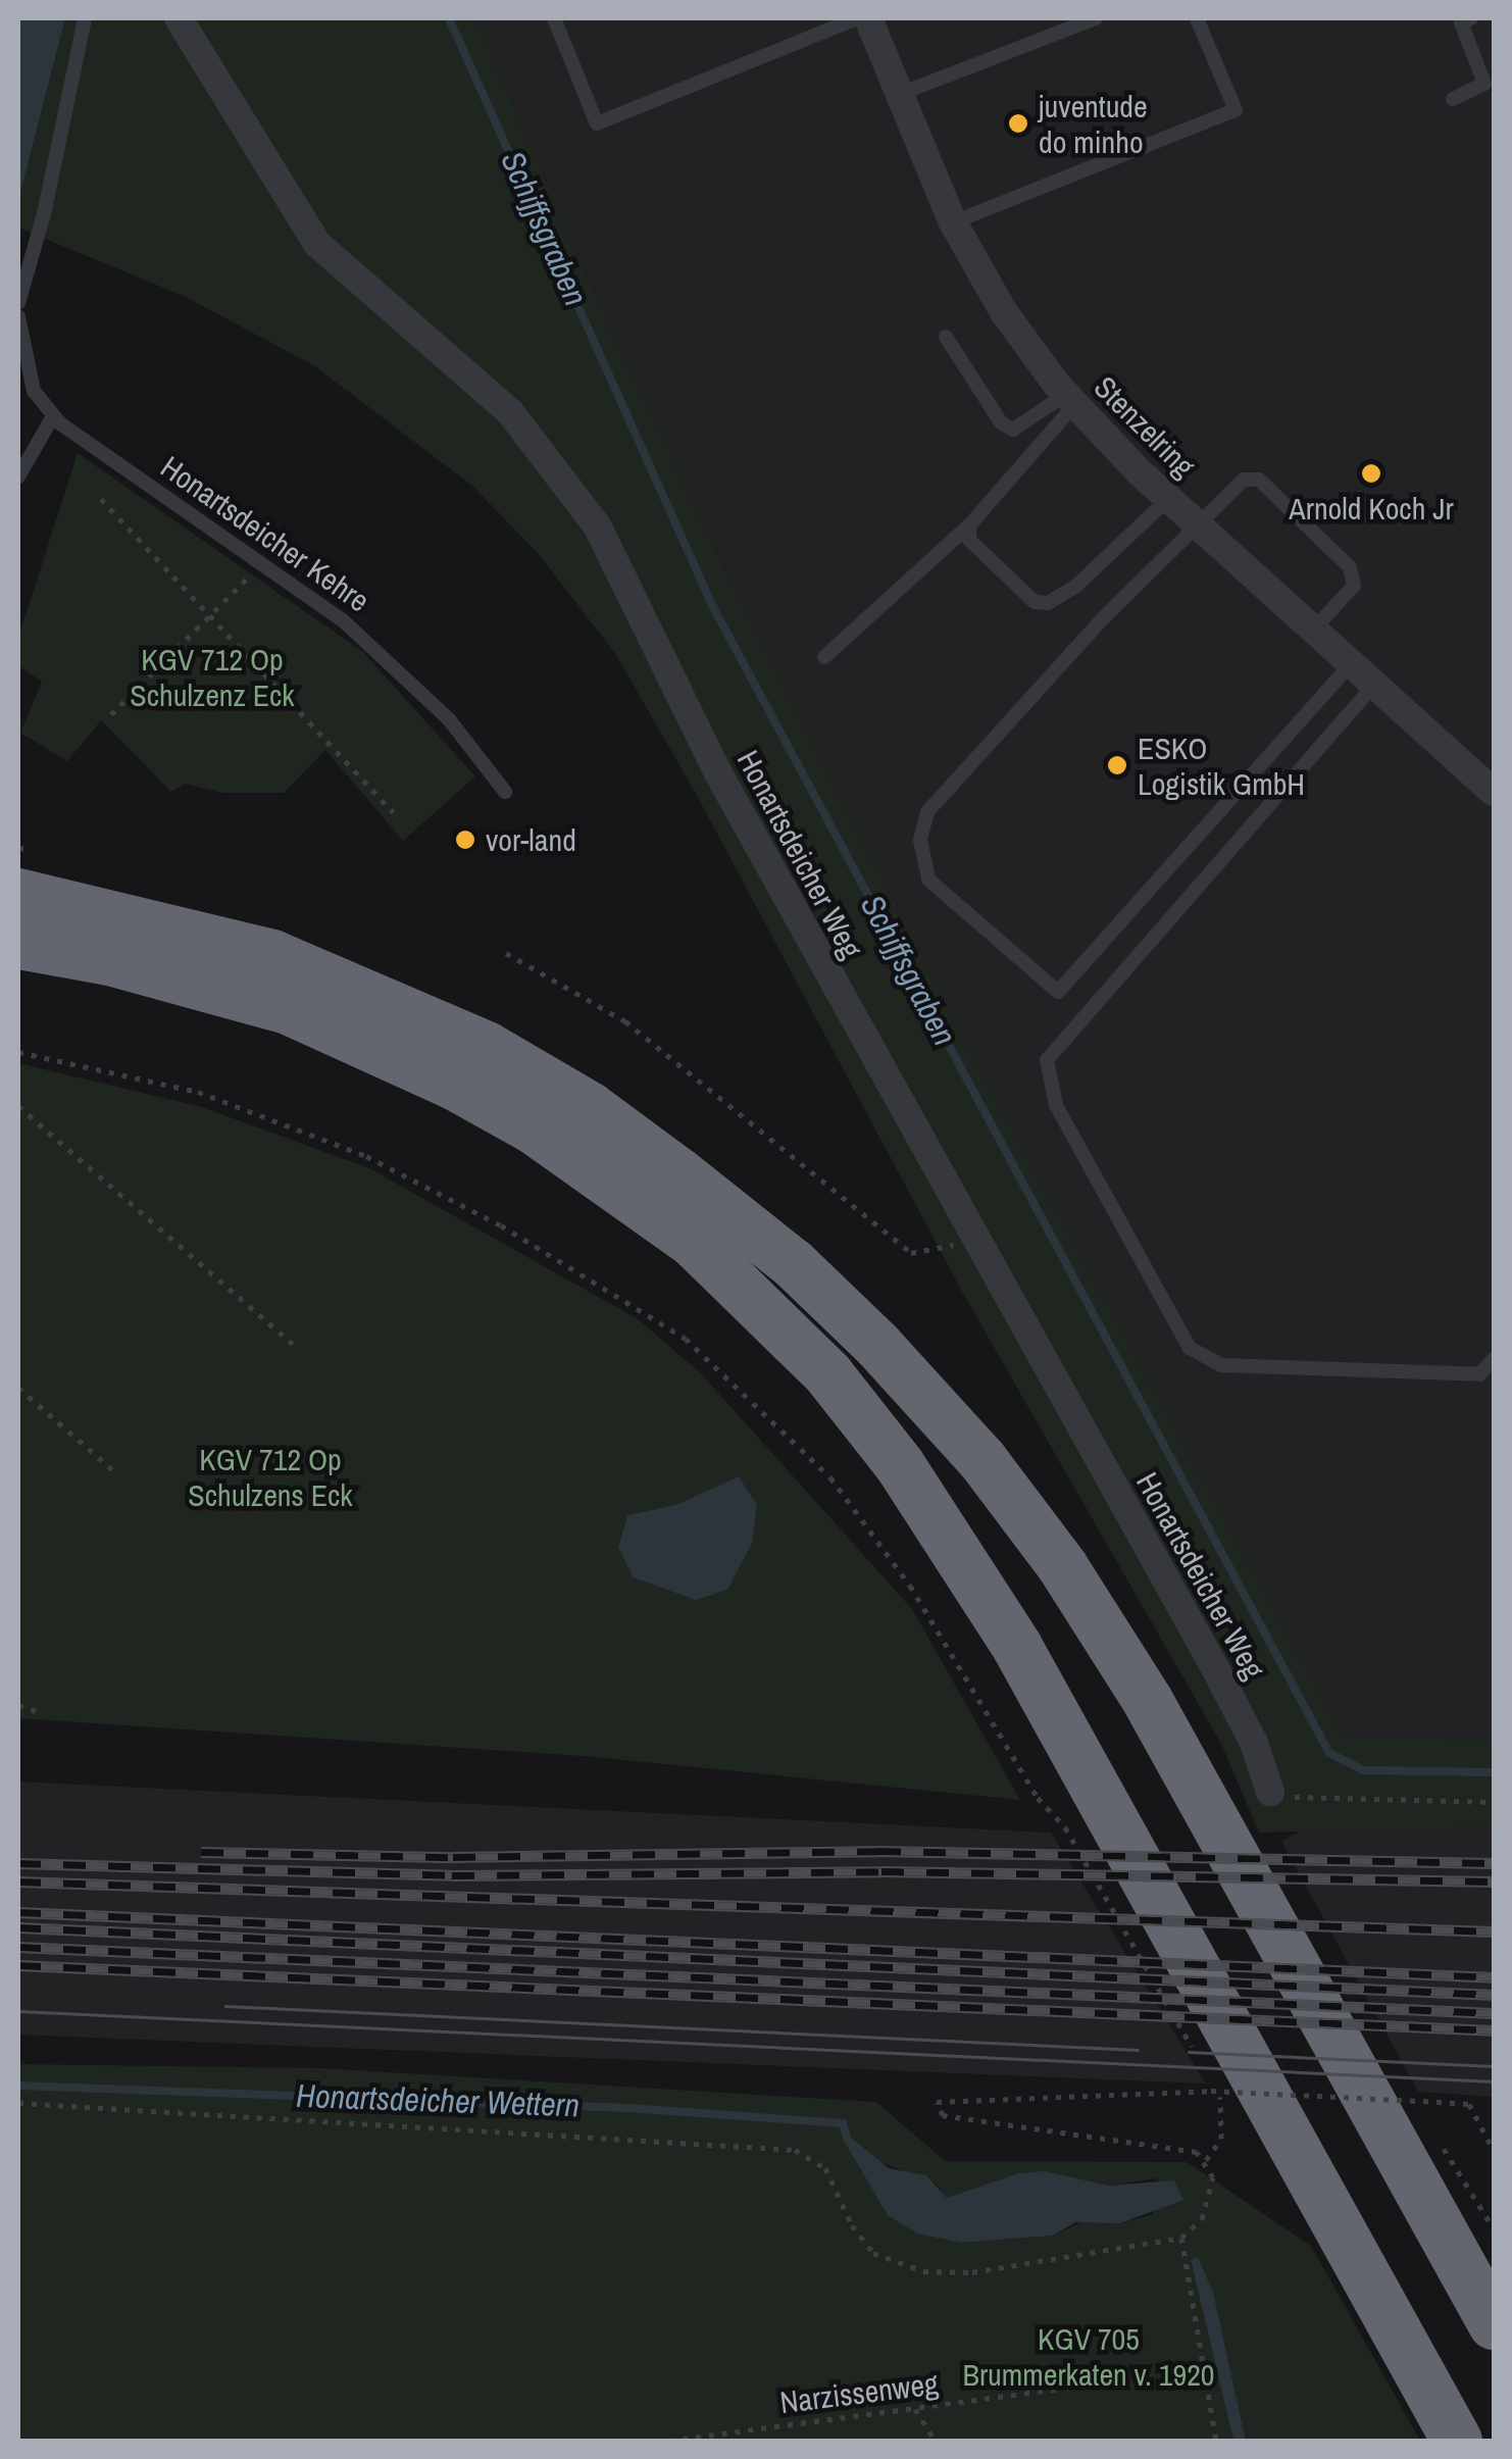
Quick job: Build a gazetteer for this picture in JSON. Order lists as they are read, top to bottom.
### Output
{
  "streets": {
    "street": ["Stenzelring", "Honartsdeicher Weg"],
    "lane": ["Honartsdeicher Kehre"],
    "path": ["Narzissenweg"]
  },
  "water": ["Schiffsgraben", "Honartsdeicher Wettern"],
  "parks": ["KGV 712 Op Schulzenz Eck", "KGV 712 Op Schulzens Eck", "KGV 705 Brummerkaten v. 1920"],
  "places": [
    "juventude do minho",
    "Arnold Koch Jr",
    "ESKO Logistik GmbH",
    "vor-land"
  ]
}
